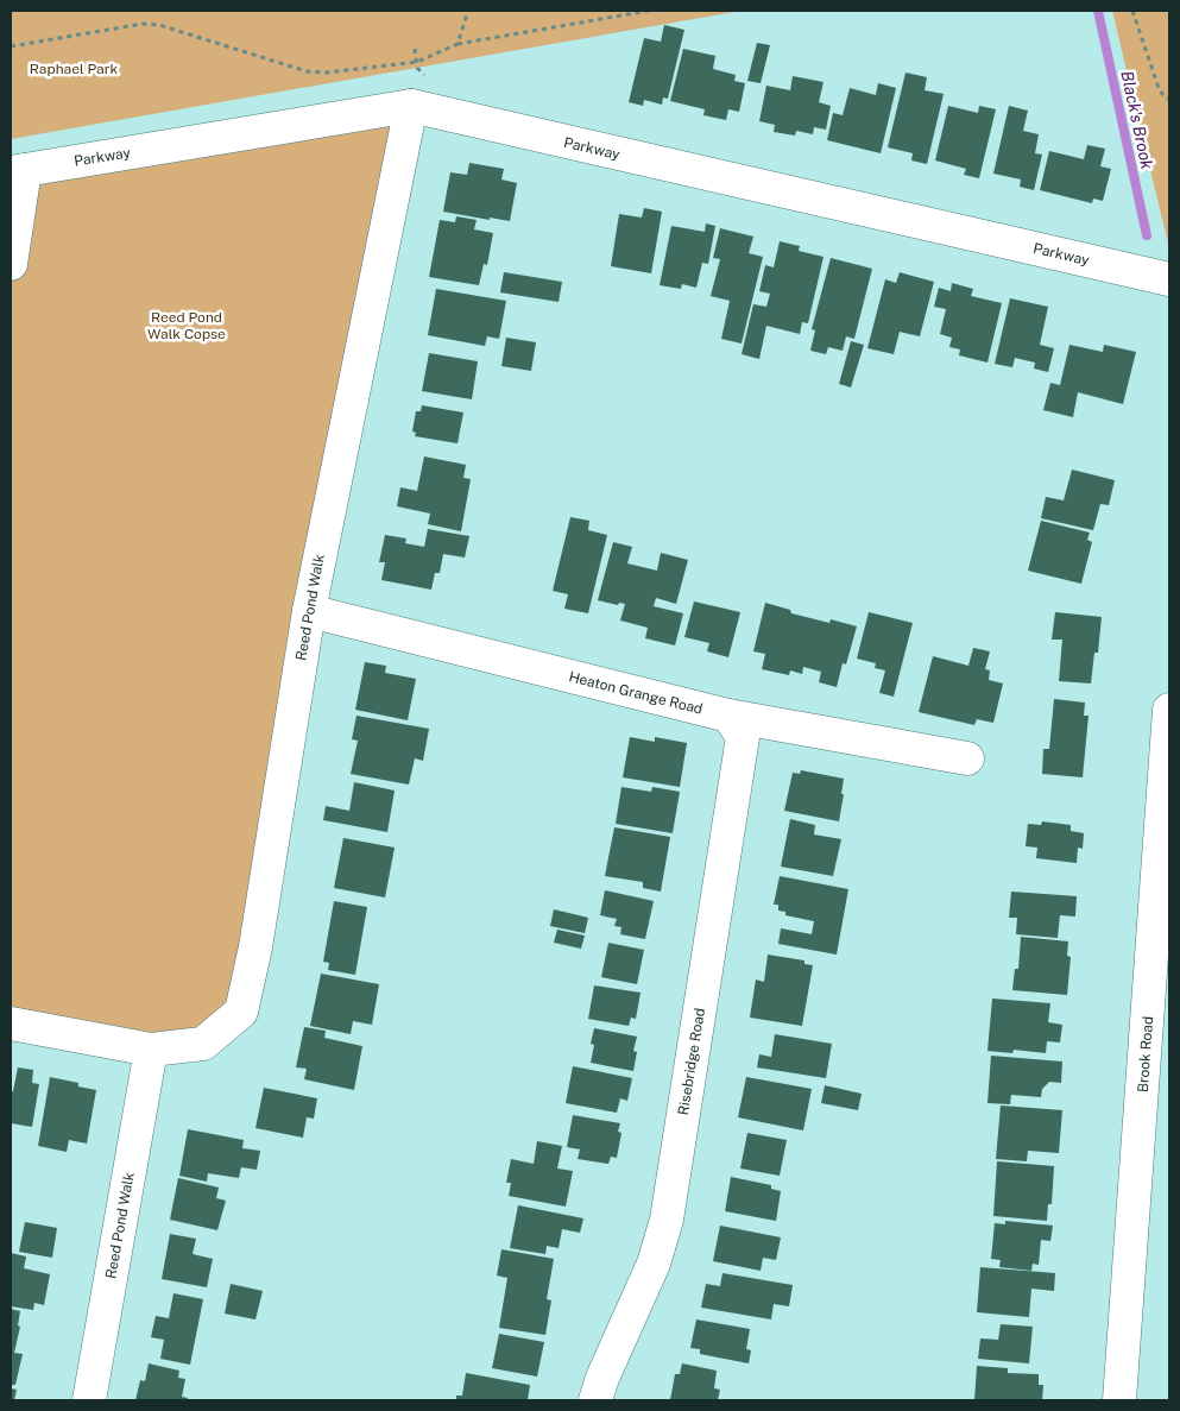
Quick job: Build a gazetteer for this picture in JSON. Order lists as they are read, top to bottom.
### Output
{
  "streets": {
    "street": [
      "Parkway",
      "Reed Pond Walk",
      "Heaton Grange Road",
      "Brook Road",
      "Risebridge Road"
    ]
  },
  "crossings": [
    ["Parkway", "Reed Pond Walk"],
    ["Reed Pond Walk", "Heaton Grange Road"],
    ["Heaton Grange Road", "Risebridge Road"]
  ],
  "water": ["Black's Brook"],
  "parks": ["Raphael Park", "Reed Pond Walk Copse"]
}
